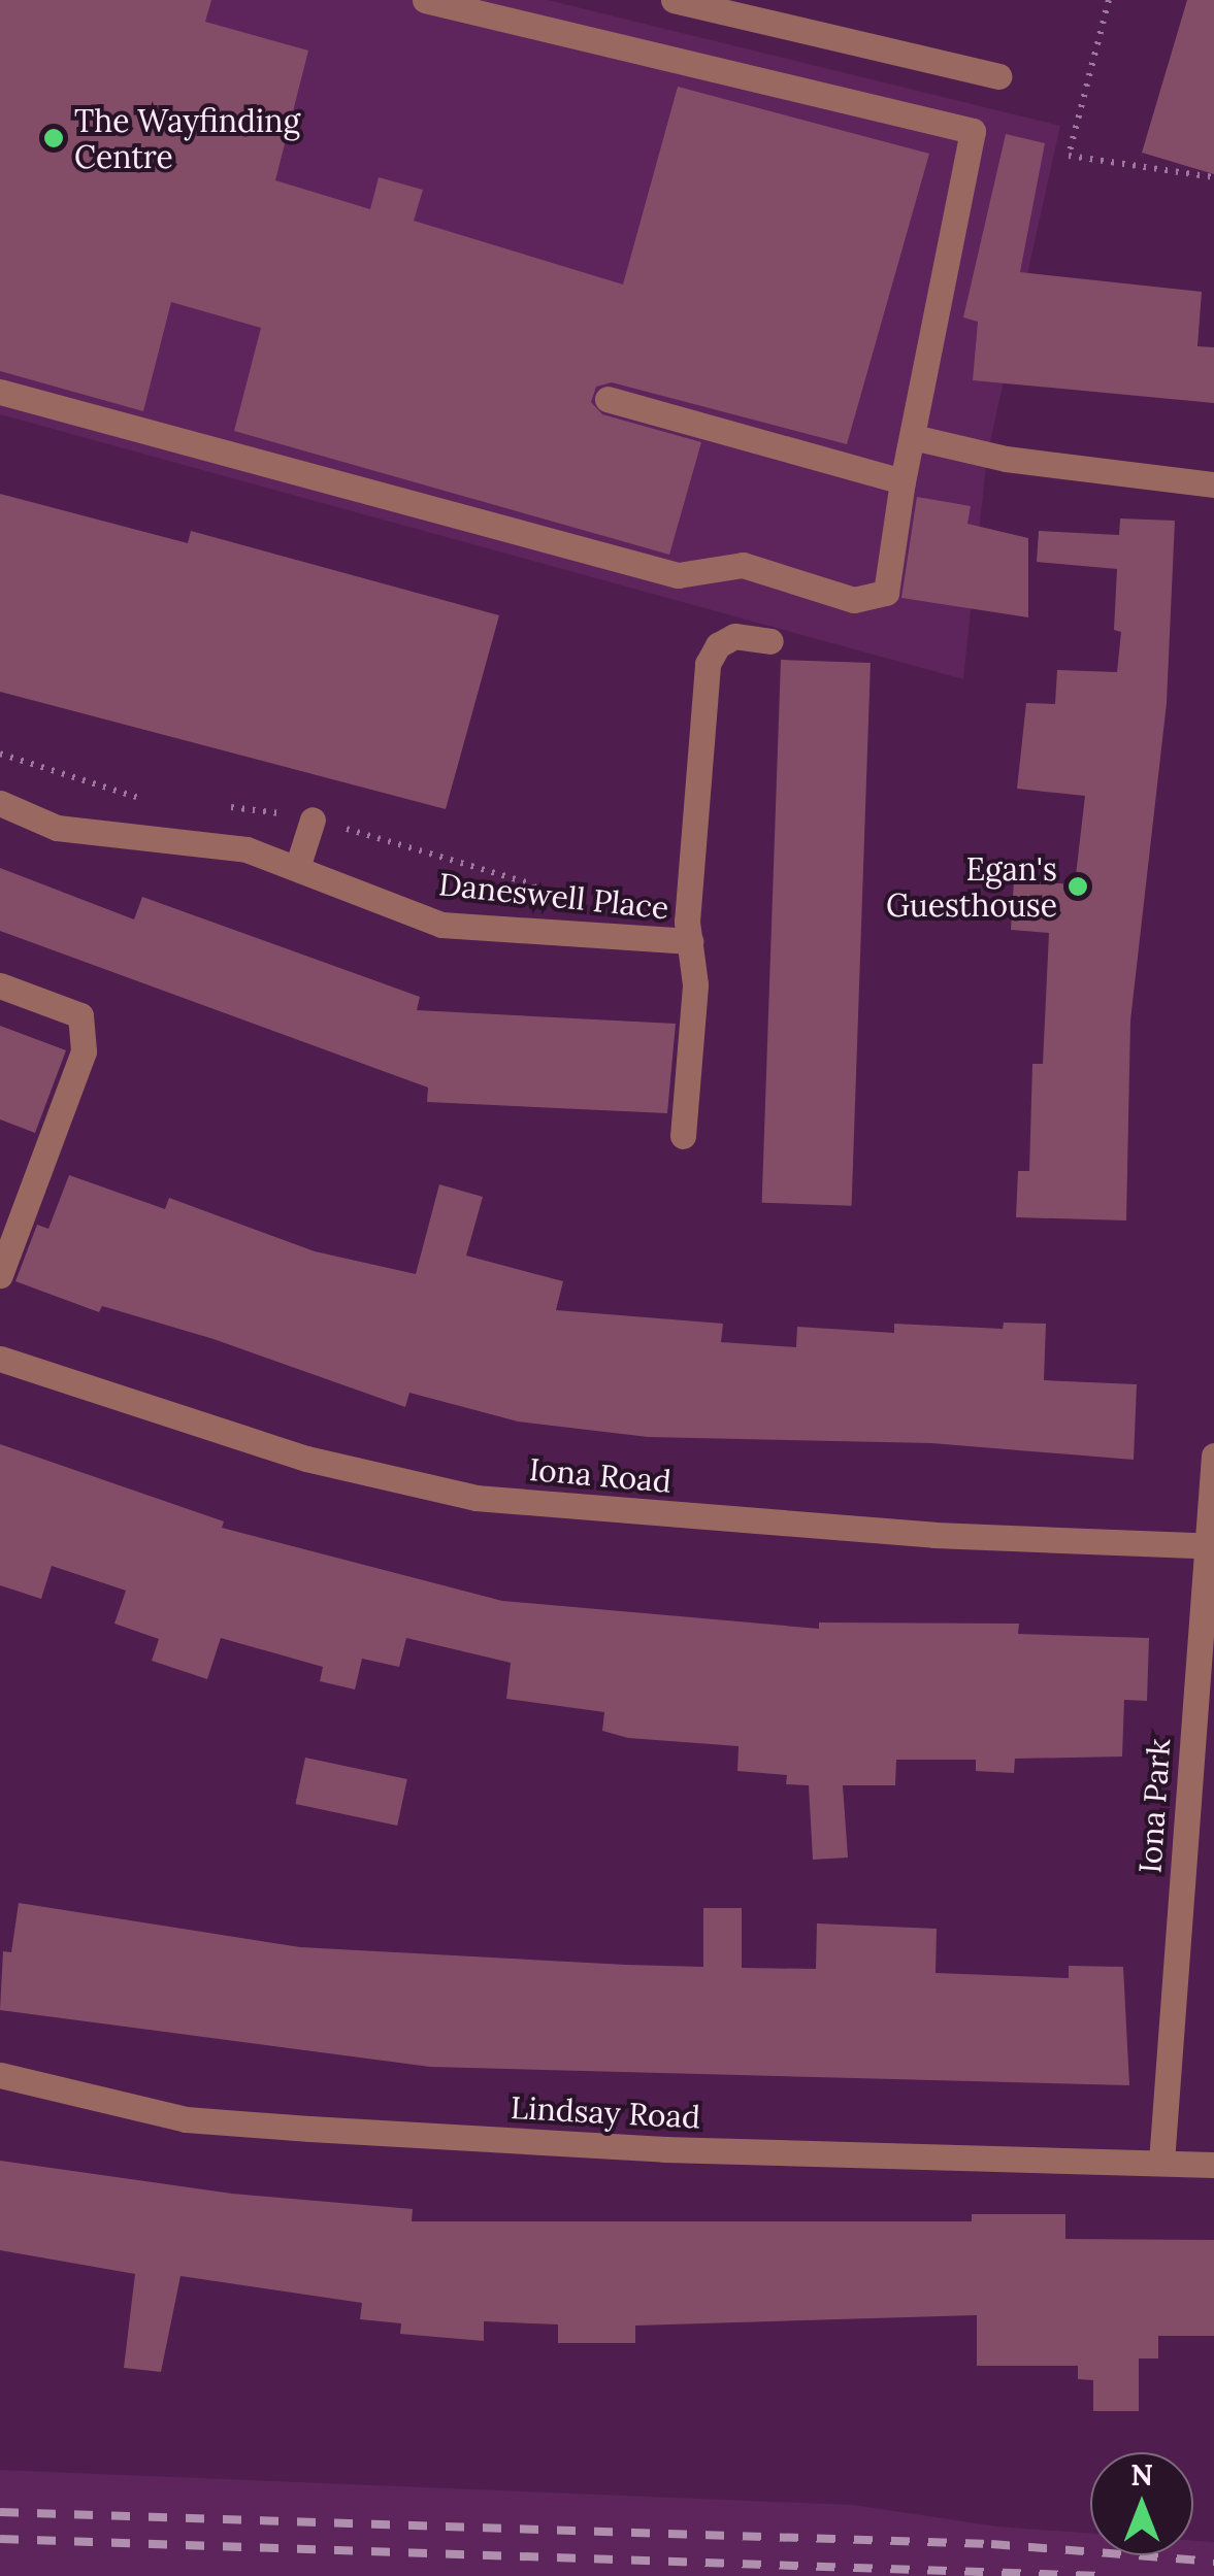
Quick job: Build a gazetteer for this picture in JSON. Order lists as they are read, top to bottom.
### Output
{
  "streets": {
    "street": [
      "Daneswell Place",
      "Iona Road",
      "Iona Park",
      "Lindsay Road"
    ]
  },
  "crossings": [
    ["Iona Road", "Iona Park"],
    ["Iona Park", "Lindsay Road"]
  ],
  "places": ["The Wayfinding Centre", "Egan's Guesthouse"],
  "north": "top"
}
